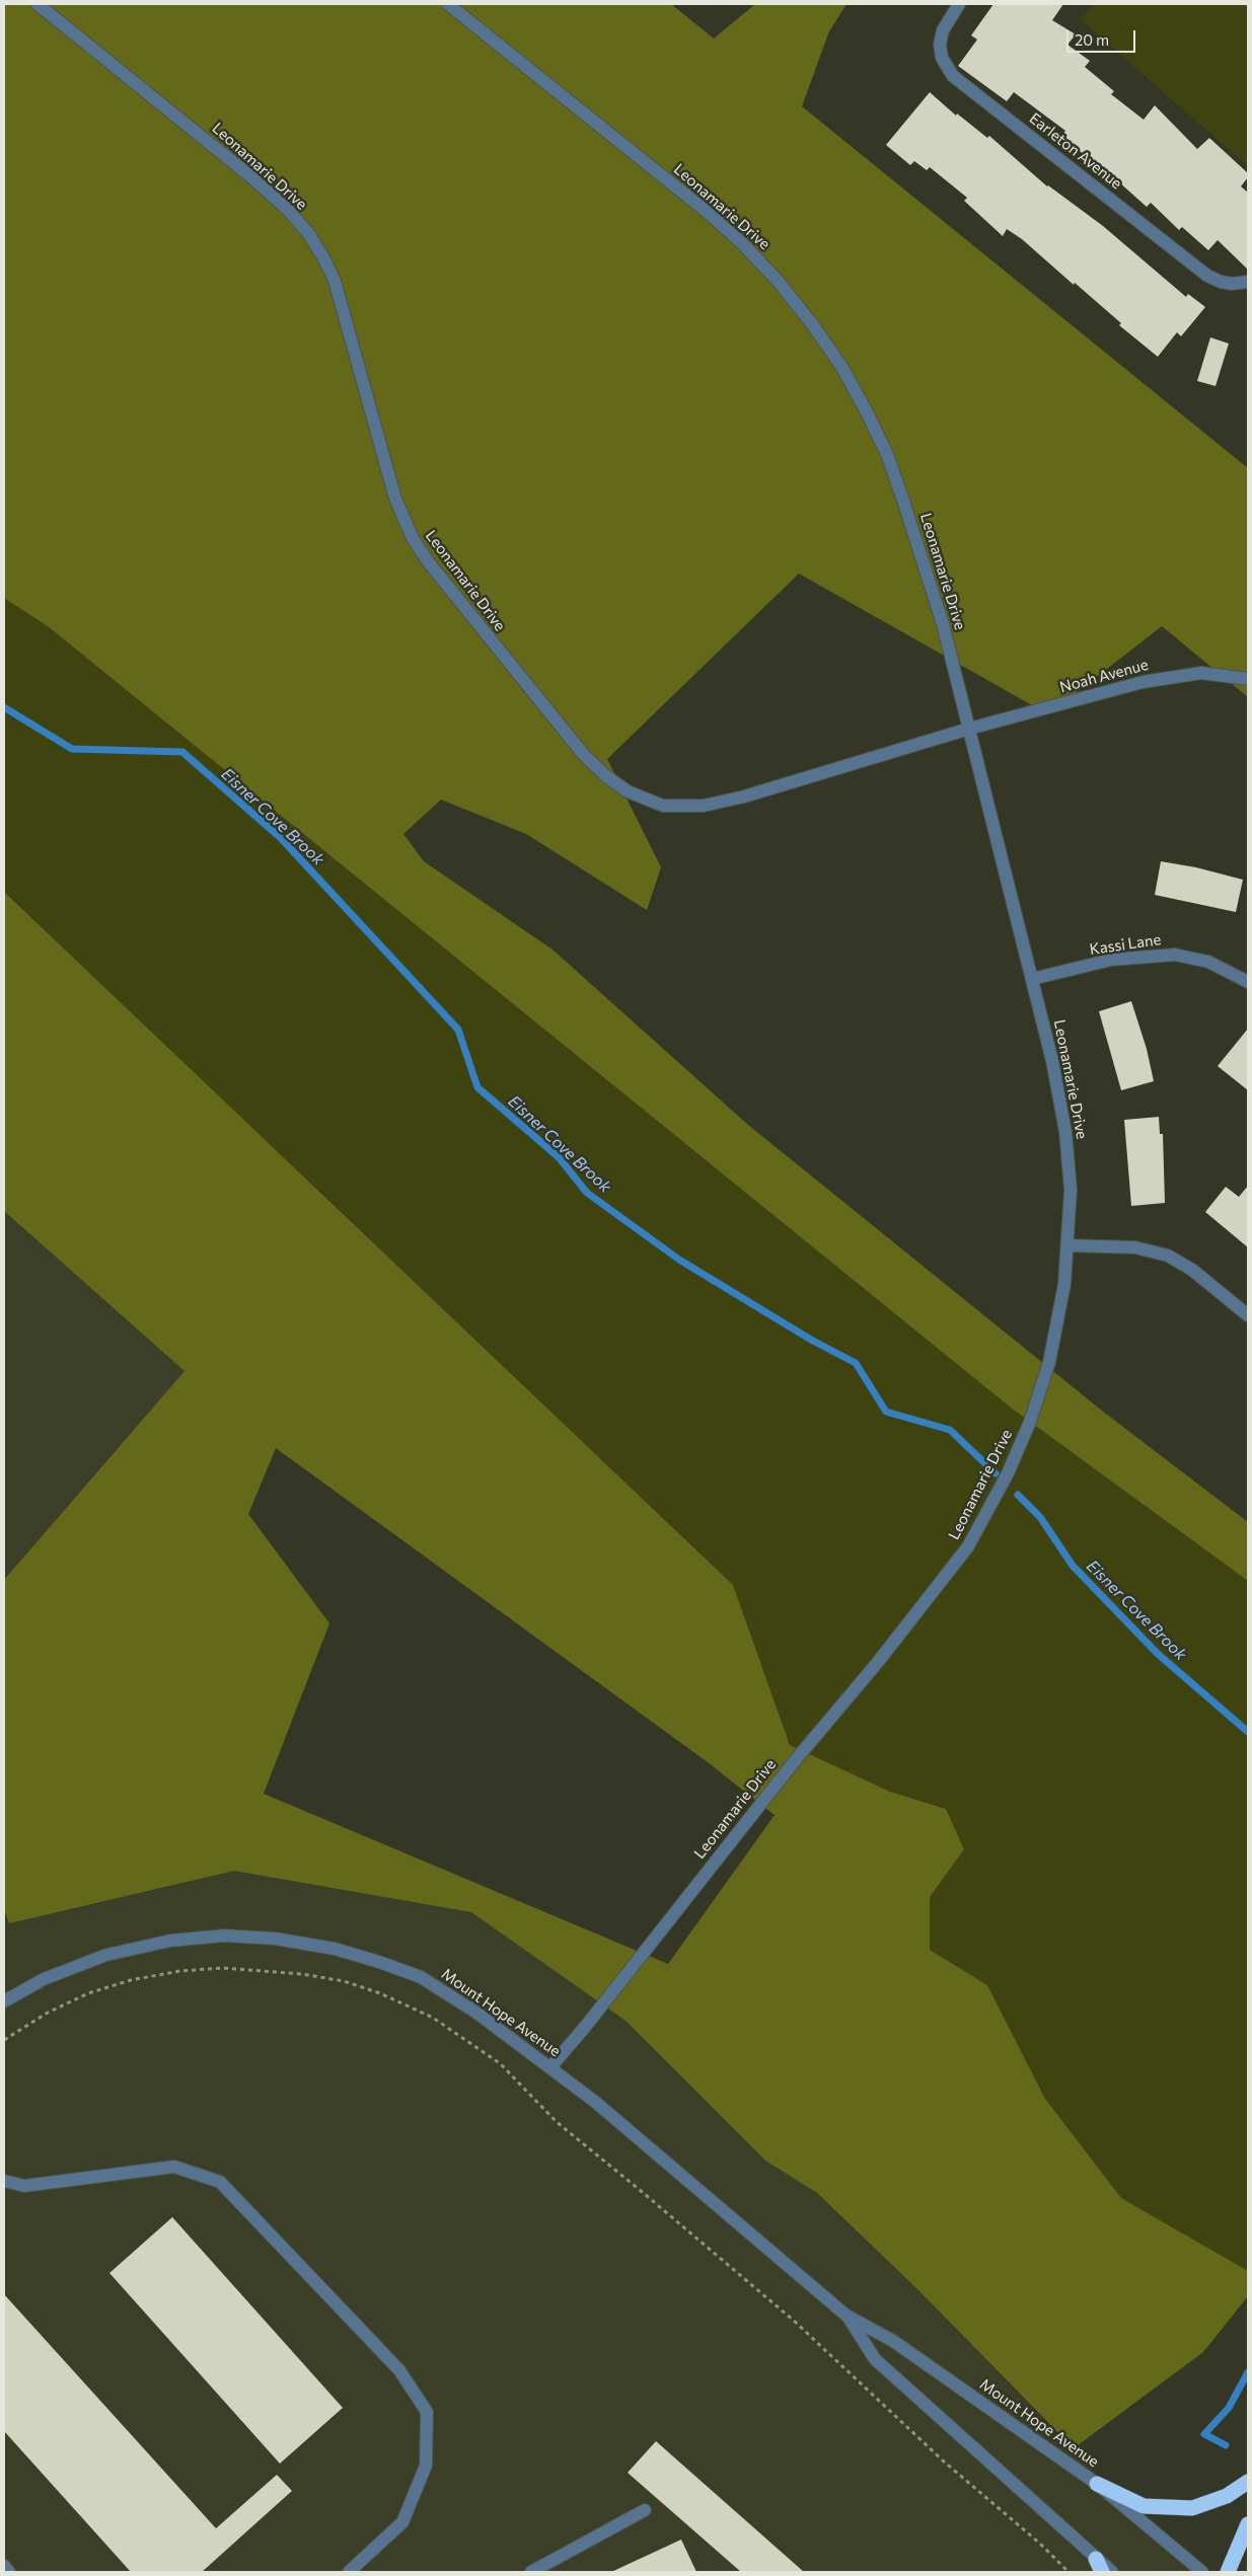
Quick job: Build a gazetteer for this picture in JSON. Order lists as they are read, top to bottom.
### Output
{
  "streets": {
    "street": [
      "Earleton Avenue",
      "Leonamarie Drive",
      "Noah Avenue",
      "Kassi Lane",
      "Mount Hope Avenue"
    ]
  },
  "crossings": [
    ["Leonamarie Drive", "Noah Avenue"],
    ["Leonamarie Drive", "Kassi Lane"],
    ["Leonamarie Drive", "Mount Hope Avenue"]
  ],
  "water": ["Eisner Cove Brook"],
  "scale_bar": "20 m"
}
